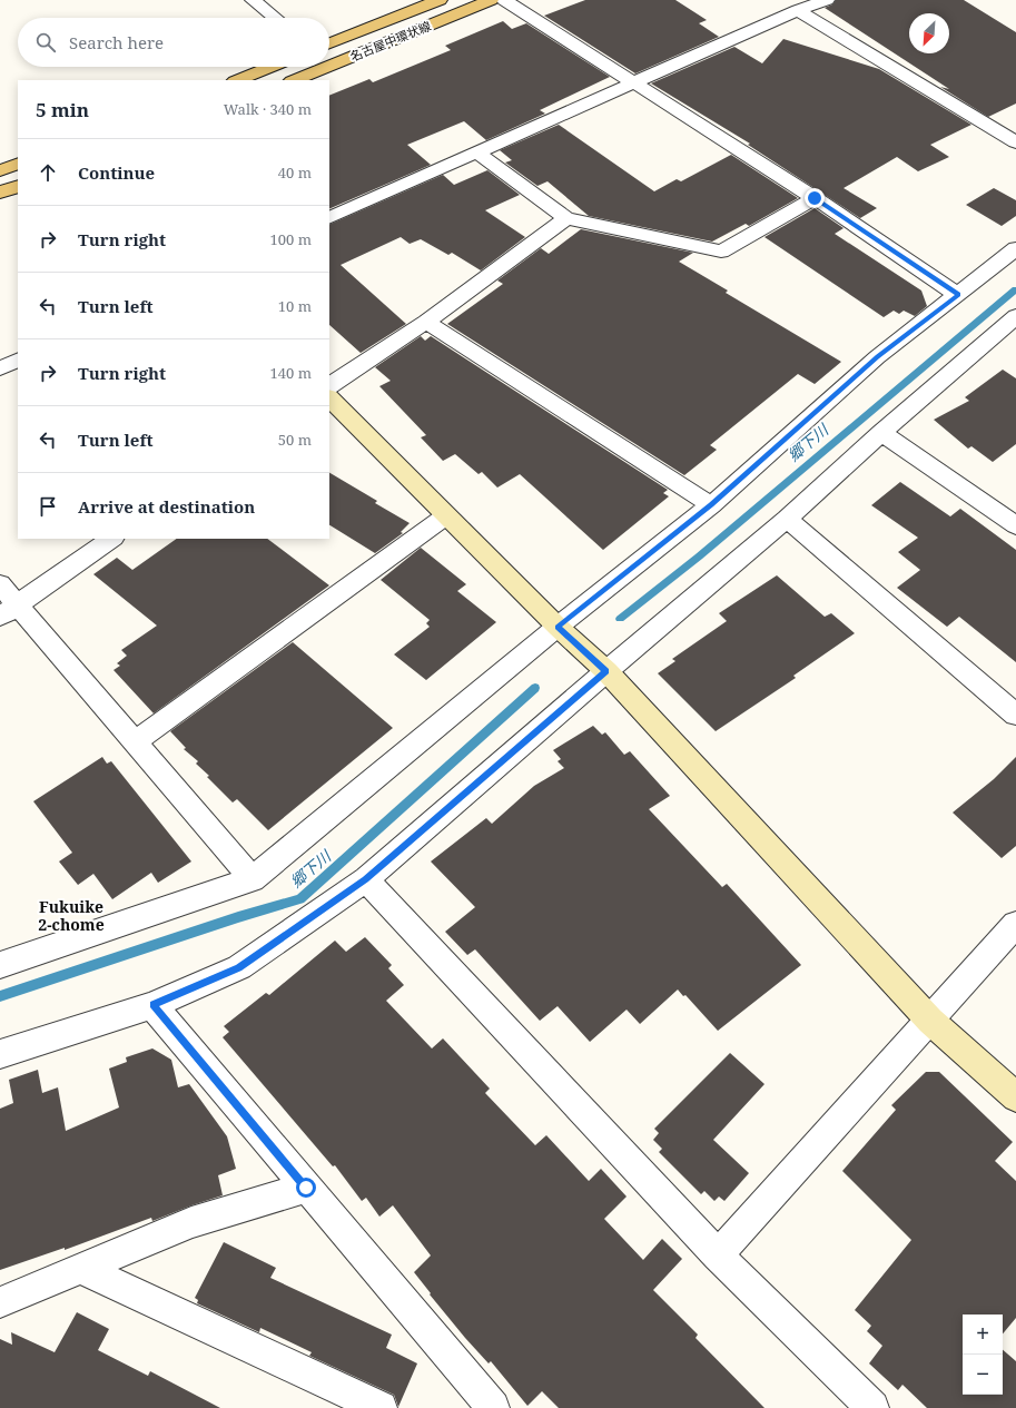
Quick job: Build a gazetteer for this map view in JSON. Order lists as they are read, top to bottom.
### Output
{
  "streets": {
    "main road": ["名古屋中環状線"]
  },
  "districts": ["Fukuike 2-chome"],
  "water": ["郷下川"],
  "north": "bottom left",
  "page": {
    "search": "Search here",
    "heading": ["5 min", "Walk · 340 m"],
    "list": [
      ["Continue", "40 m"],
      ["Turn right", "100 m"],
      ["Turn left", "10 m"],
      ["Turn right", "140 m"],
      ["Turn left", "50 m"],
      "Arrive at destination"
    ],
    "map_buttons": ["+", "−"]
  }
}
